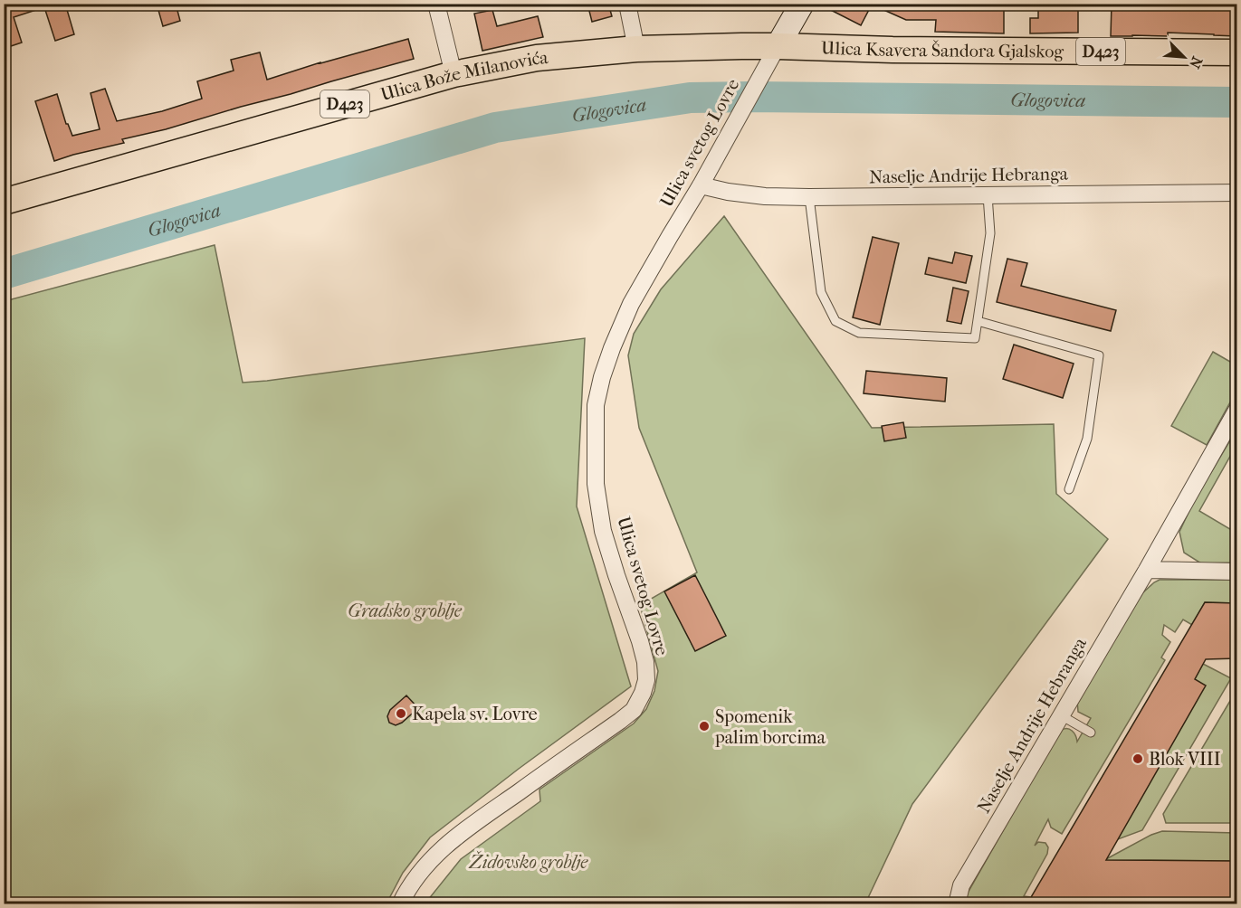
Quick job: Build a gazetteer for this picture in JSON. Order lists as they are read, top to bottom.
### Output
{
  "streets": {
    "main road": ["Ulica Ksavera Šandora Gjalskog", "D423", "Ulica Bože Milanovića"],
    "street": ["Ulica svetog Lovre", "Naselje Andrije Hebranga"]
  },
  "crossings": [
    ["Ulica Ksavera Šandora Gjalskog", "Ulica Bože Milanovića"],
    ["Ulica Ksavera Šandora Gjalskog", "Ulica svetog Lovre"],
    ["Ulica Bože Milanovića", "Ulica svetog Lovre"],
    ["Ulica svetog Lovre", "Naselje Andrije Hebranga"]
  ],
  "water": ["Glogovica"],
  "parks": ["Gradsko groblje", "Židovsko groblje"],
  "places": ["Kapela sv. Lovre", "Spomenik palim borcima", "Blok VIII"],
  "north": "bottom right"
}
